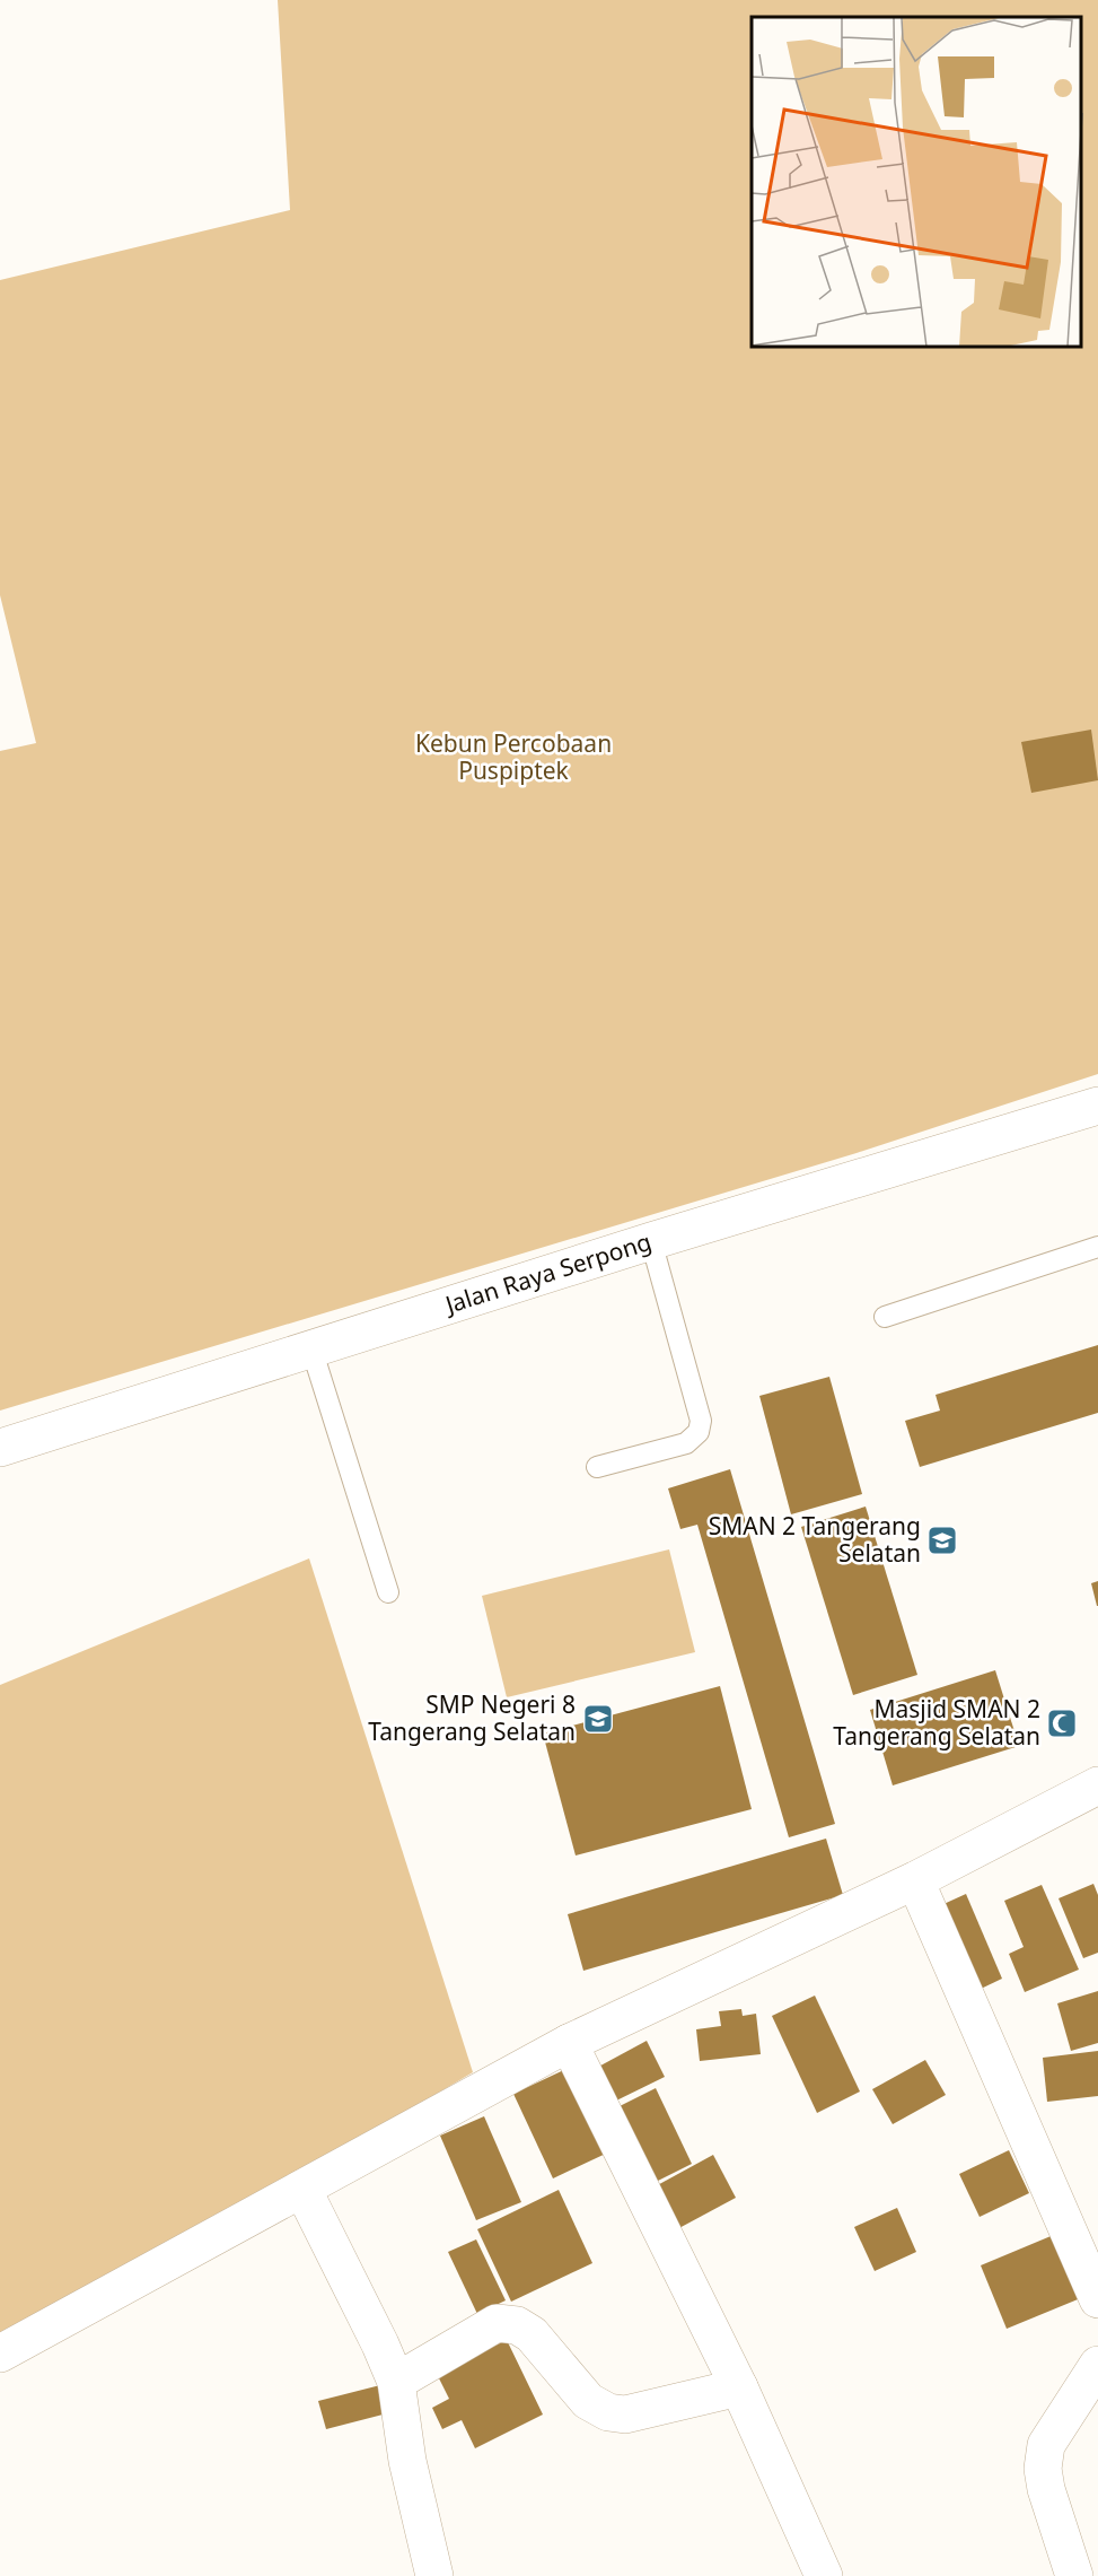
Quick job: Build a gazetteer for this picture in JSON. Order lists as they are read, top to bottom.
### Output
{
  "streets": {
    "street": ["Jalan Raya Serpong"]
  },
  "parks": ["Kebun Percobaan Puspiptek"],
  "places": {
    "school or university": ["SMAN 2 Tangerang Selatan", "SMP Negeri 8 Tangerang Selatan"],
    "mosque": ["Masjid SMAN 2 Tangerang Selatan"]
  }
}
